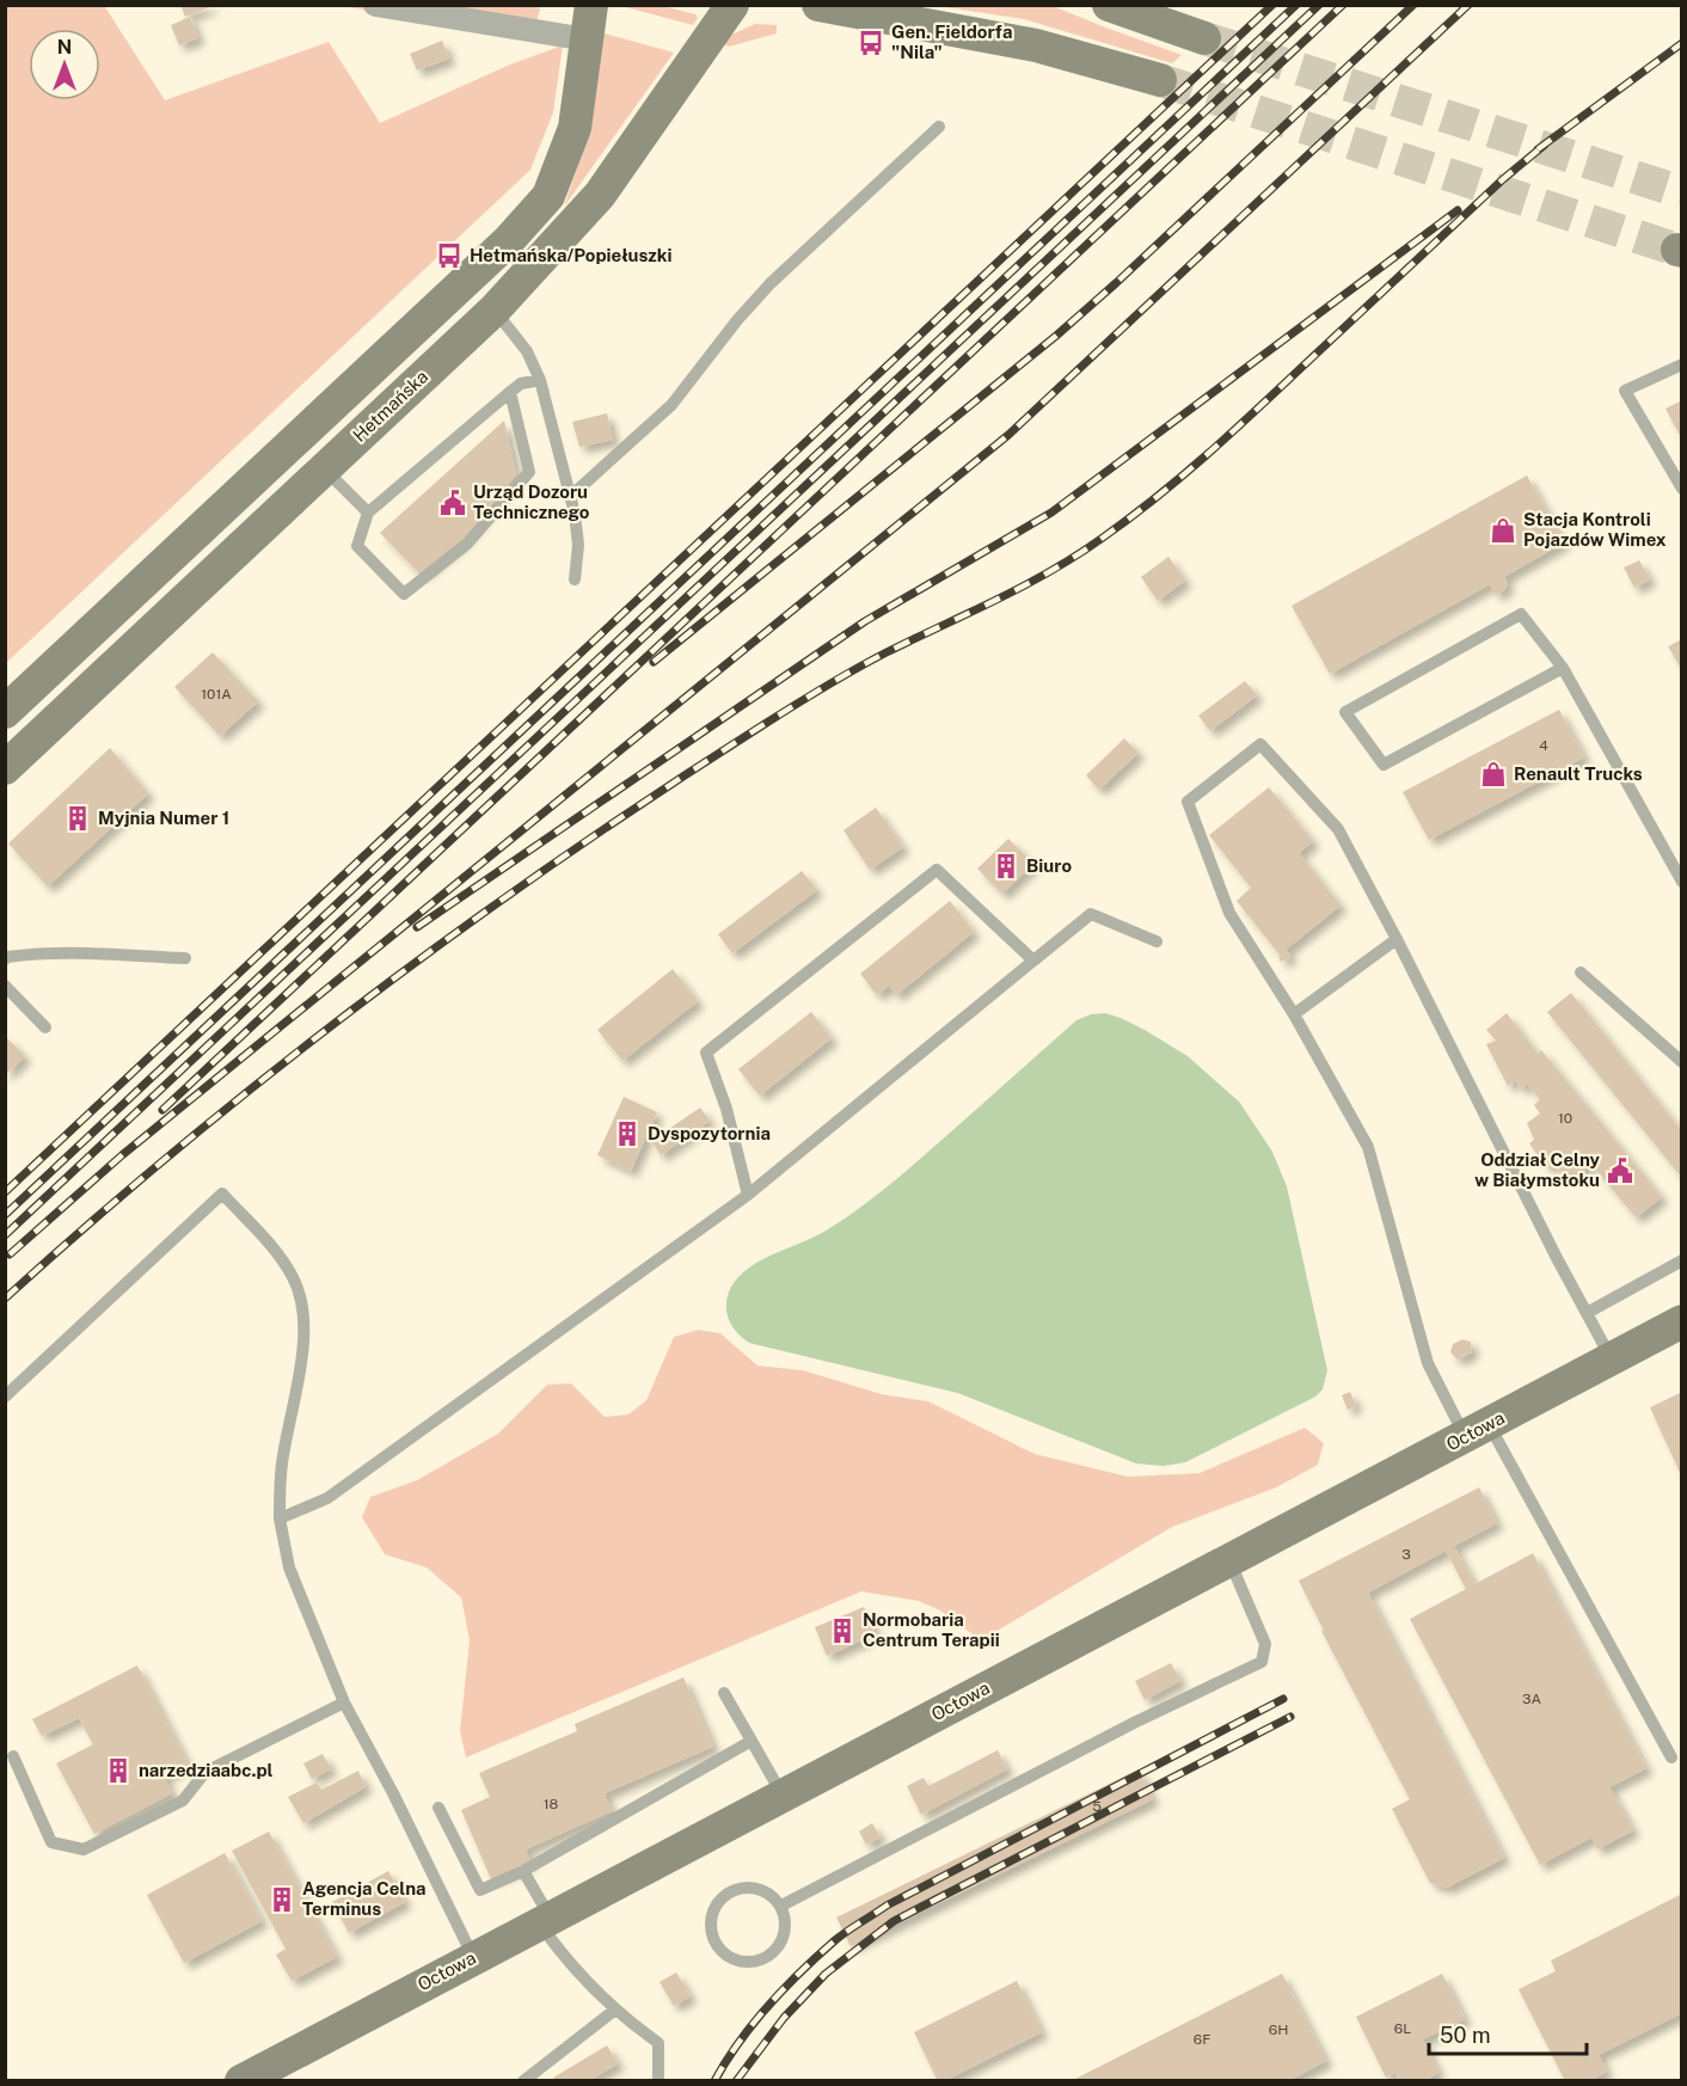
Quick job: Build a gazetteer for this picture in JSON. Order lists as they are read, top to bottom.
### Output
{
  "streets": {
    "main road": ["Hetmańska", "Octowa"]
  },
  "places": {
    "bus stop": ["Gen. Fieldorfa \"Nila\"", "Hetmańska/Popiełuszki"],
    "public building": ["Urząd Dozoru Technicznego", "Oddział Celny w Białymstoku"],
    "shop": ["Stacja Kontroli Pojazdów Wimex", "Renault Trucks"],
    "building": [
      "Myjnia Numer 1",
      "Biuro",
      "Dyspozytornia",
      "Normobaria Centrum Terapii",
      "narzedziaabc.pl",
      "Agencja Celna Terminus"
    ]
  },
  "house_numbers": [
    "101A",
    "4",
    "10",
    "3",
    "3A",
    "18",
    "5",
    "6L",
    "6H",
    "6F"
  ],
  "scale_bar": "50 m",
  "north": "top"
}
